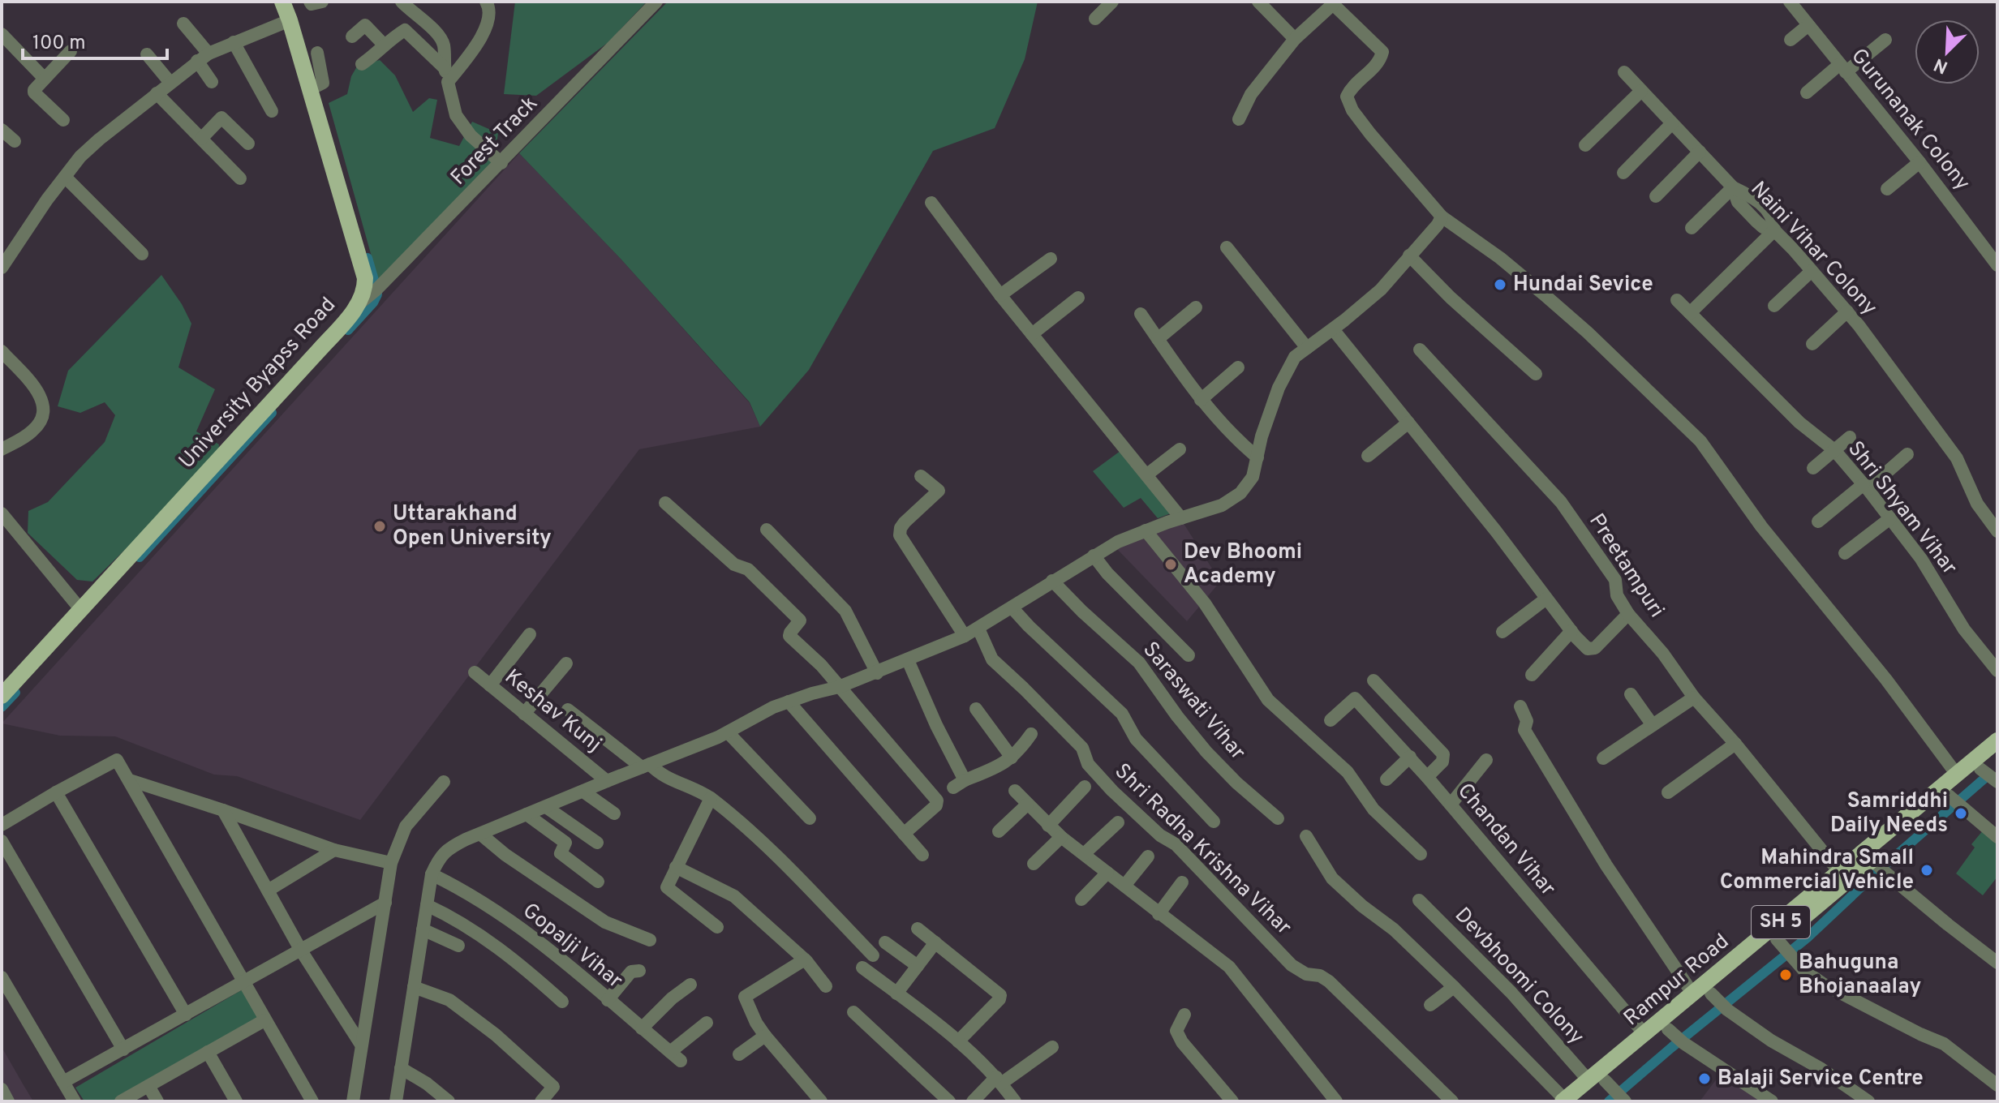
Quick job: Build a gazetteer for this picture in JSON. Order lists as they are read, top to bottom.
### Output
{
  "streets": {
    "main road": ["University Byapss Road", "SH 5", "Rampur Road"],
    "street": [
      "Gurunanak Colony",
      "Forest Track",
      "Naini Vihar Colony",
      "Shri Shyam Vihar",
      "Preetampuri",
      "Saraswati Vihar",
      "Keshav Kunj",
      "Chandan Vihar",
      "Shri Radha Krishna Vihar",
      "Gopalji Vihar",
      "Devbhoomi Colony"
    ]
  },
  "crossings": [
    ["Forest Track", "University Byapss Road"],
    ["Preetampuri", "Rampur Road"],
    ["Chandan Vihar", "Rampur Road"],
    ["Devbhoomi Colony", "Rampur Road"]
  ],
  "places": [
    "Hundai Sevice",
    "Uttarakhand Open University",
    "Dev Bhoomi Academy",
    "Samriddhi Daily Needs",
    "Mahindra Small Commercial Vehicle",
    "Bahuguna Bhojanaalay",
    "Balaji Service Centre"
  ],
  "scale_bar": "100 m",
  "north": "bottom left"
}
